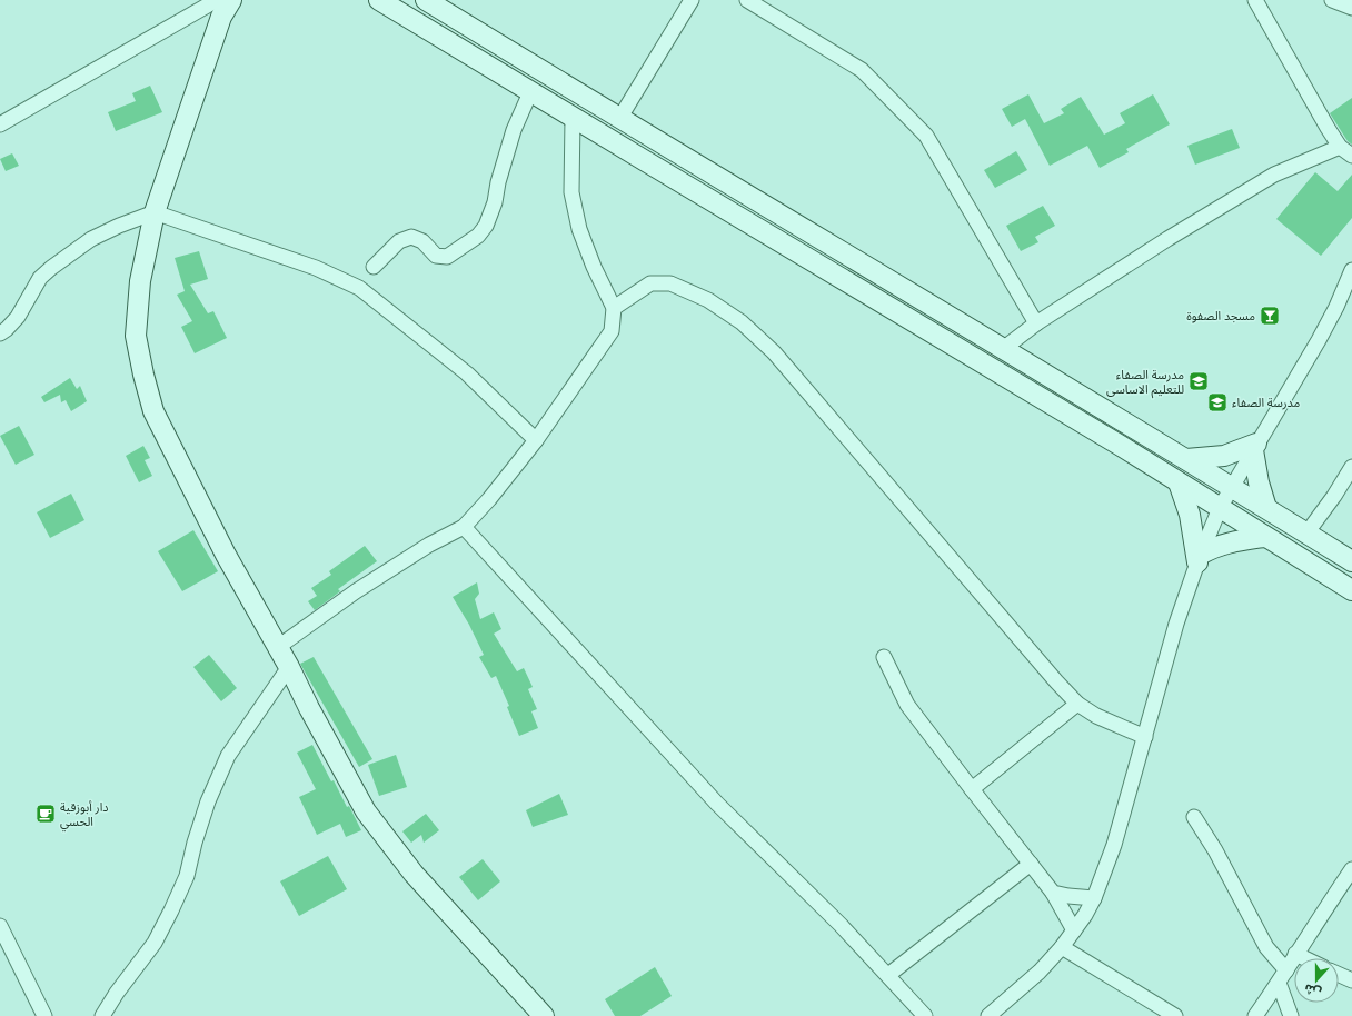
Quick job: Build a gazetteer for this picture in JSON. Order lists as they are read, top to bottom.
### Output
{
  "places": {
    "bar": ["مسجد الصفوة"],
    "school or university": ["مدرسة الصفاء للتعليم الاساسى", "مدرسة الصفاء"],
    "cafe": ["دار أبوزقية الحسي"]
  },
  "north": "bottom"
}
